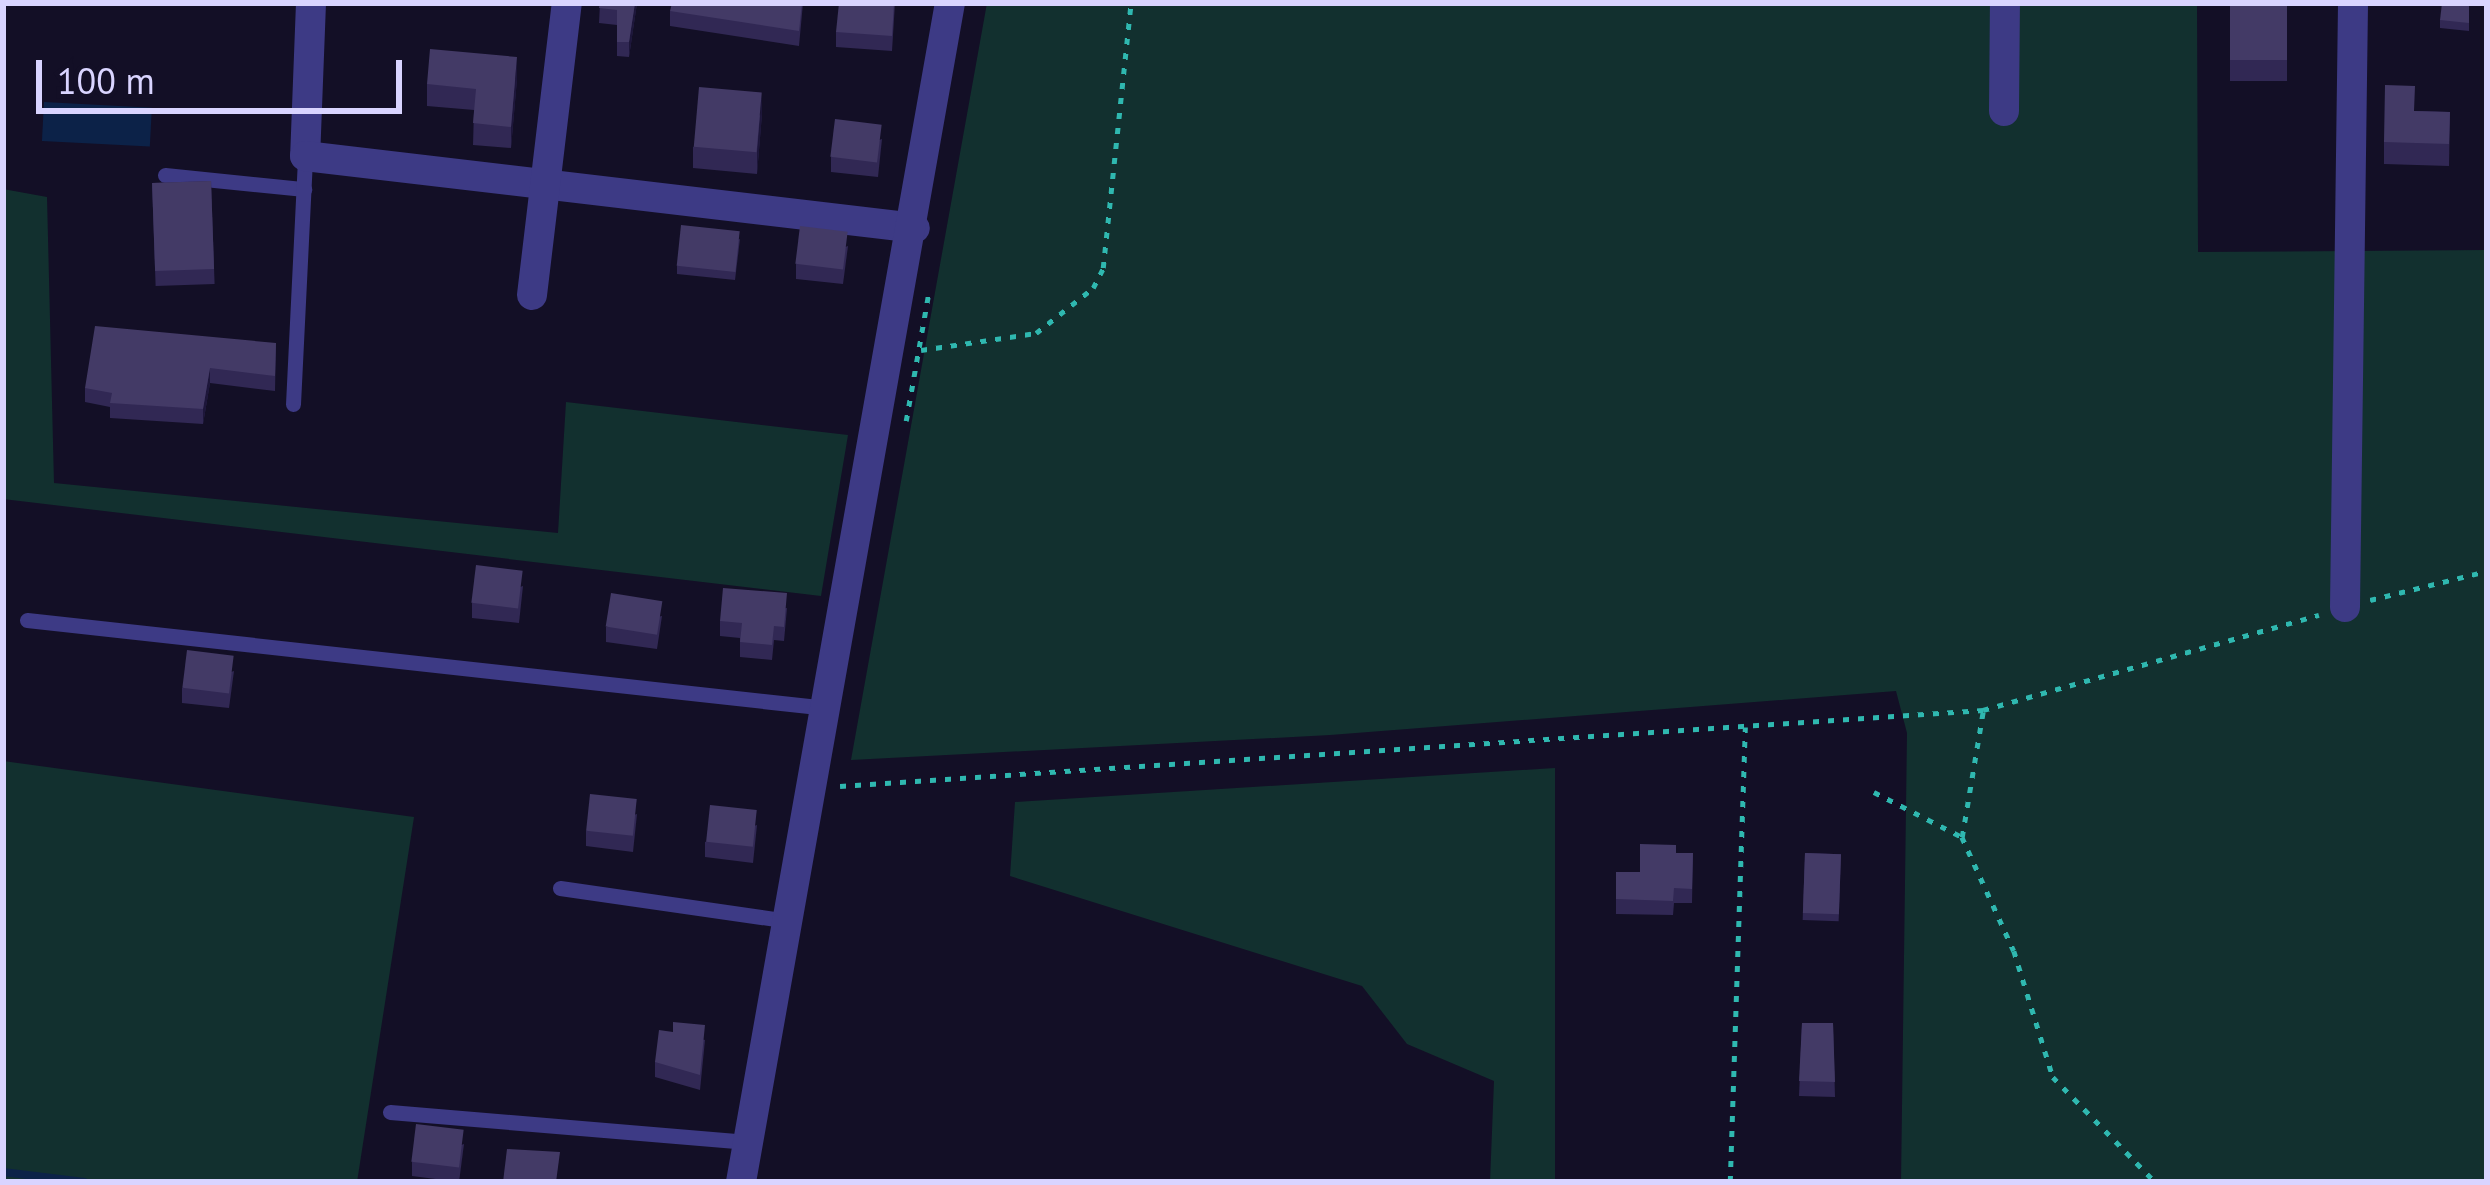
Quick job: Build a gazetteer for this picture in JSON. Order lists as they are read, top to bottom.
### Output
{
  "scale_bar": "100 m"
}
